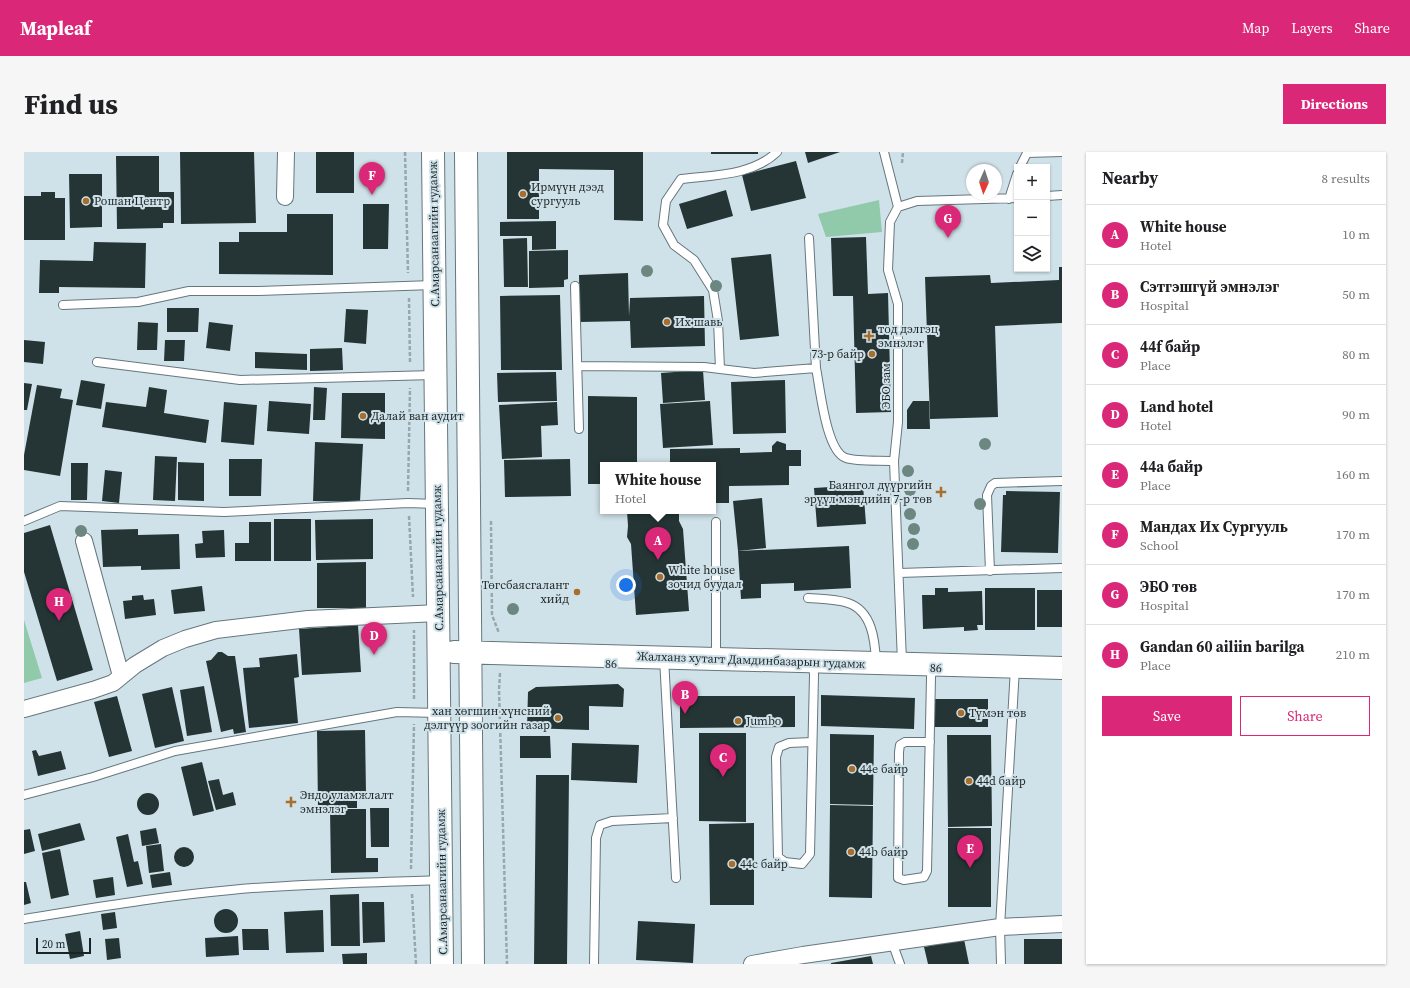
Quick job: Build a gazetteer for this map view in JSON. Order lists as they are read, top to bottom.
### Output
{
  "streets": {
    "main road": ["С.Амарсанаагийн гудамж", "Жалханз хутагт Дамдинбазарын гудамж"],
    "lane": ["ЭБО зам"]
  },
  "crossings": [
    ["С.Амарсанаагийн гудамж", "Жалханз хутагт Дамдинбазарын гудамж"],
    ["ЭБО зам", "Жалханз хутагт Дамдинбазарын гудамж"]
  ],
  "places": {
    "other": [
      "Ирмүүн дээд сургууль",
      "Рошан Центр",
      "Их шавь",
      "73-р байр",
      "Далай ван аудит",
      "White house зочид буудал",
      "Төгсбаясгалант хийд",
      "Түмэн төв",
      "хан хөгшин хүнсний дэлгүүр зоогийн газар",
      "Jumbo",
      "44e байр",
      "44d байр",
      "44b байр",
      "44c байр"
    ],
    "health": ["тод дэлгэц эмнэлэг", "Баянгол дүүргийн эрүүл мэндийн 7-р төв", "Эндо уламжлалт эмнэлэг"]
  },
  "scale_bar": "20 m",
  "north": "bottom",
  "page": {
    "header": "Mapleaf",
    "nav": ["Map", "Layers", "Share"],
    "buttons": [
      "Directions",
      ["Save", "Share"]
    ],
    "title": "Find us",
    "heading": ["Nearby", "8 results"],
    "pins": [
      "F",
      "G",
      "A",
      "H",
      "D",
      "B",
      "C",
      "E"
    ],
    "map_buttons": ["+", "−"],
    "list": [
      {
        "mark": "A",
        "name": "White house",
        "note": "Hotel",
        "value": "10 m"
      },
      {
        "mark": "B",
        "name": "Сэтгэшгүй эмнэлэг",
        "note": "Hospital",
        "value": "50 m"
      },
      {
        "mark": "C",
        "name": "44f байр",
        "note": "Place",
        "value": "80 m"
      },
      {
        "mark": "D",
        "name": "Land hotel",
        "note": "Hotel",
        "value": "90 m"
      },
      {
        "mark": "E",
        "name": "44a байр",
        "note": "Place",
        "value": "160 m"
      },
      {
        "mark": "F",
        "name": "Мандах Их Сургууль",
        "note": "School",
        "value": "170 m"
      },
      {
        "mark": "G",
        "name": "ЭБО төв",
        "note": "Hospital",
        "value": "170 m"
      },
      {
        "mark": "H",
        "name": "Gandan 60 ailiin barilga",
        "note": "Place",
        "value": "210 m"
      }
    ],
    "popup": ["White house", "Hotel"],
    "scale": "20 m"
  }
}
